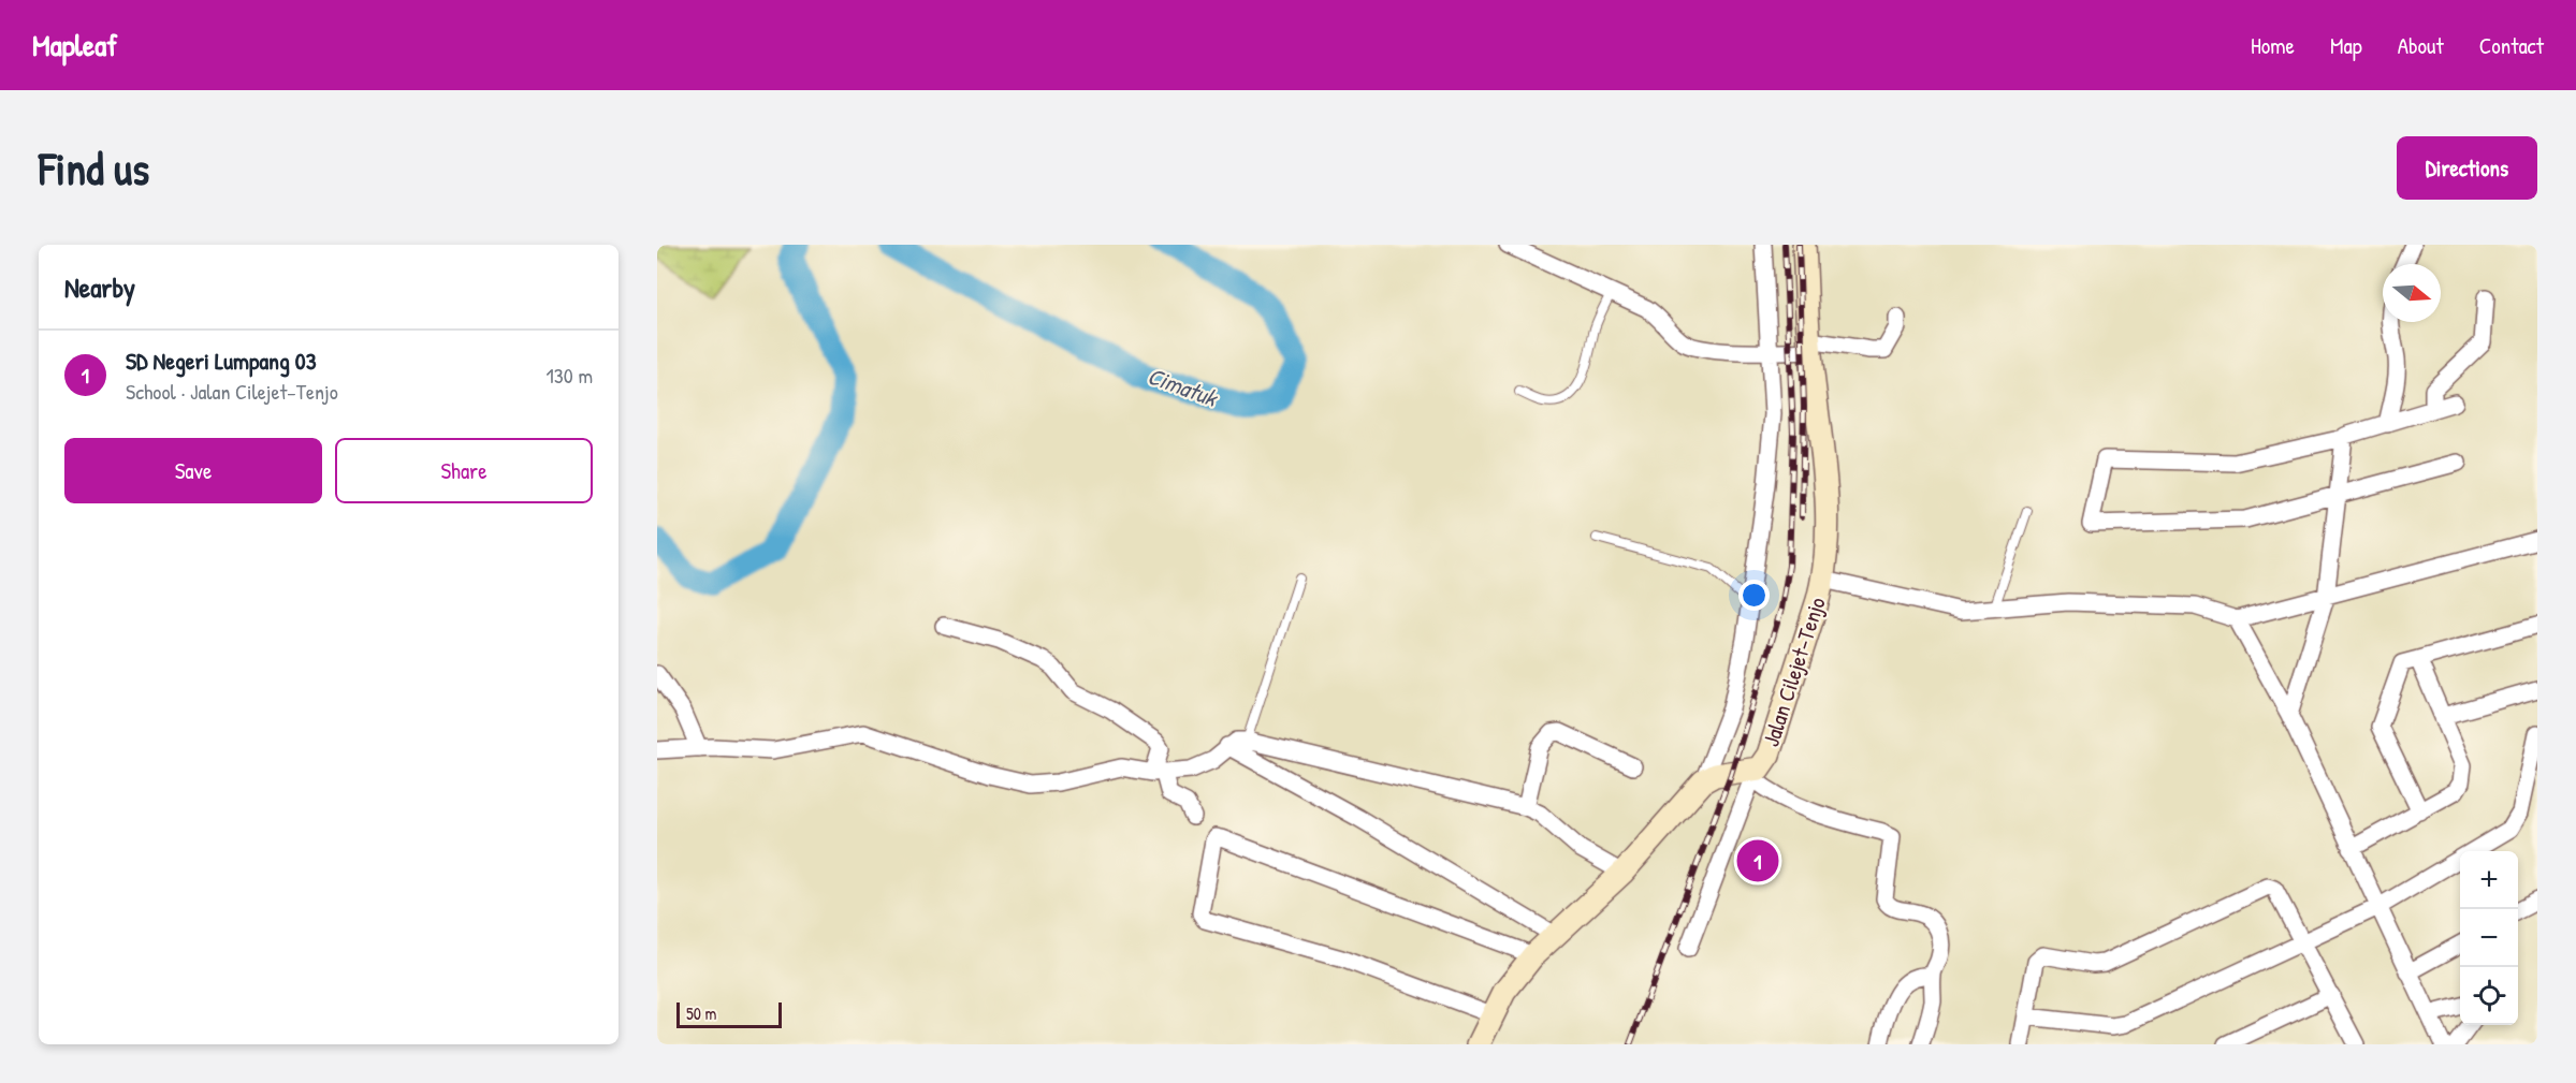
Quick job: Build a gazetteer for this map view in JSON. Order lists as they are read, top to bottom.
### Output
{
  "streets": {
    "main road": ["Jalan Cilejet–Tenjo"]
  },
  "water": ["Cimatuk"],
  "scale_bar": "50 m",
  "north": "right",
  "page": {
    "header": "Mapleaf",
    "nav": [
      "Home",
      "Map",
      "About",
      "Contact"
    ],
    "buttons": [
      "Directions",
      ["Save", "Share"]
    ],
    "title": "Find us",
    "heading": "Nearby",
    "list": [
      {
        "mark": "1",
        "name": "SD Negeri Lumpang 03",
        "note": "School · Jalan Cilejet–Tenjo",
        "value": "130 m"
      }
    ],
    "pins": "1",
    "map_buttons": ["+", "−"],
    "scale": "50 m"
  }
}
